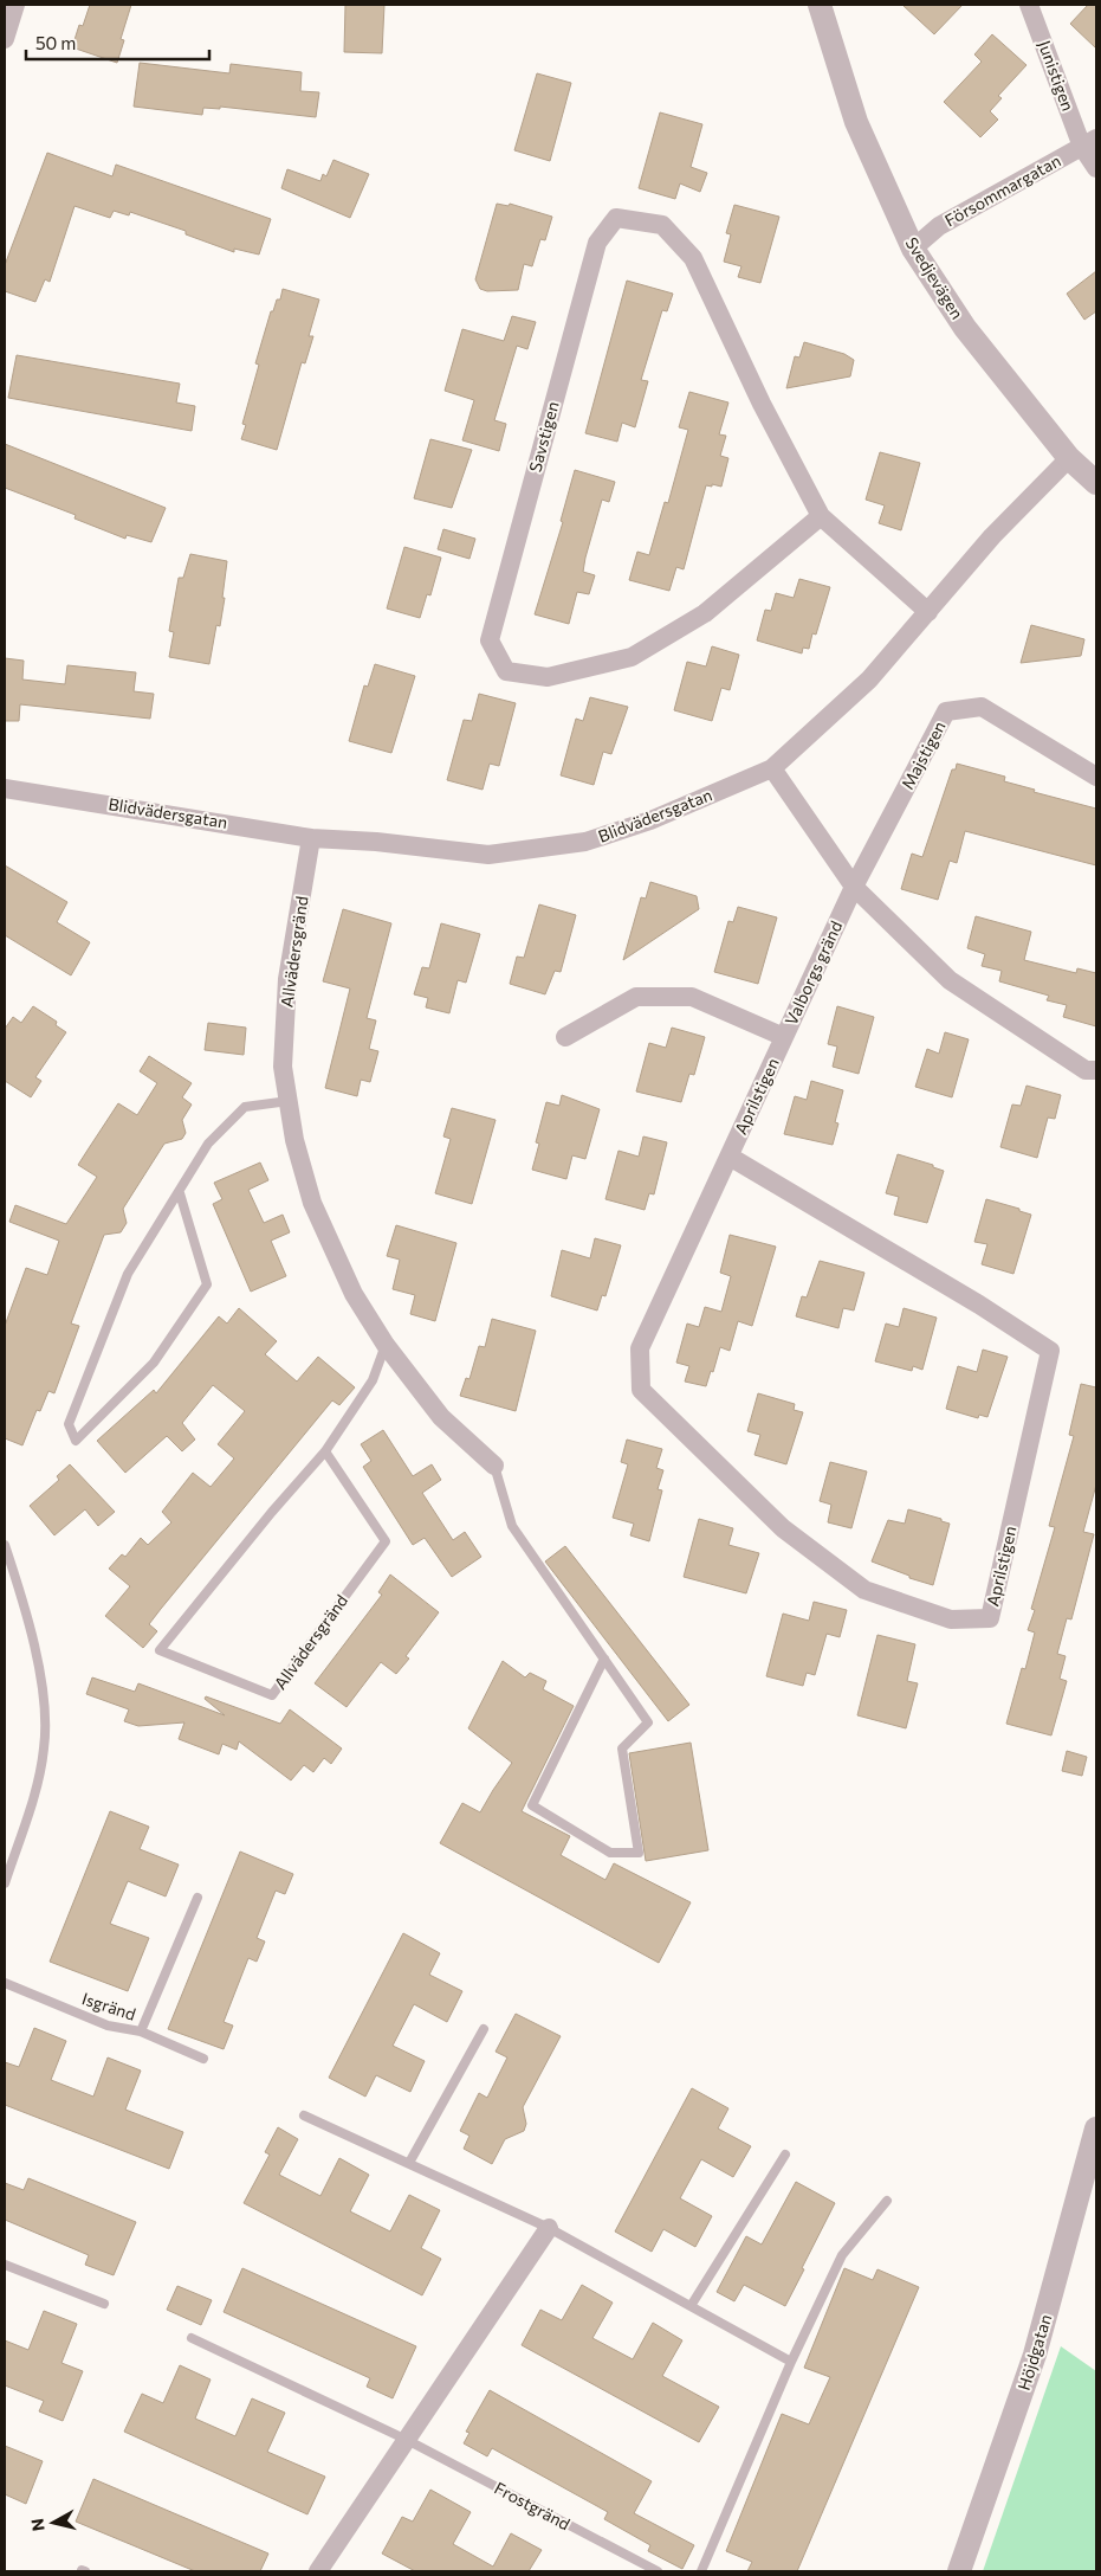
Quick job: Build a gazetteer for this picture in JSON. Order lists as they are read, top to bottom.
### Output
{
  "streets": {
    "street": [
      "Junistigen",
      "Försommargatan",
      "Svedjevägen",
      "Savstigen",
      "Majstigen",
      "Blidvädersgatan",
      "Allvädersgränd",
      "Valborgs gränd",
      "Aprilstigen",
      "Höjdgatan"
    ],
    "lane": ["Isgränd", "Frostgränd"]
  },
  "crossings": [
    ["Junistigen", "Försommargatan"],
    ["Försommargatan", "Svedjevägen"],
    ["Svedjevägen", "Blidvädersgatan"],
    ["Savstigen", "Blidvädersgatan"],
    ["Majstigen", "Valborgs gränd"],
    ["Blidvädersgatan", "Allvädersgränd"],
    ["Valborgs gränd", "Aprilstigen"]
  ],
  "scale_bar": "50 m",
  "north": "left"
}
